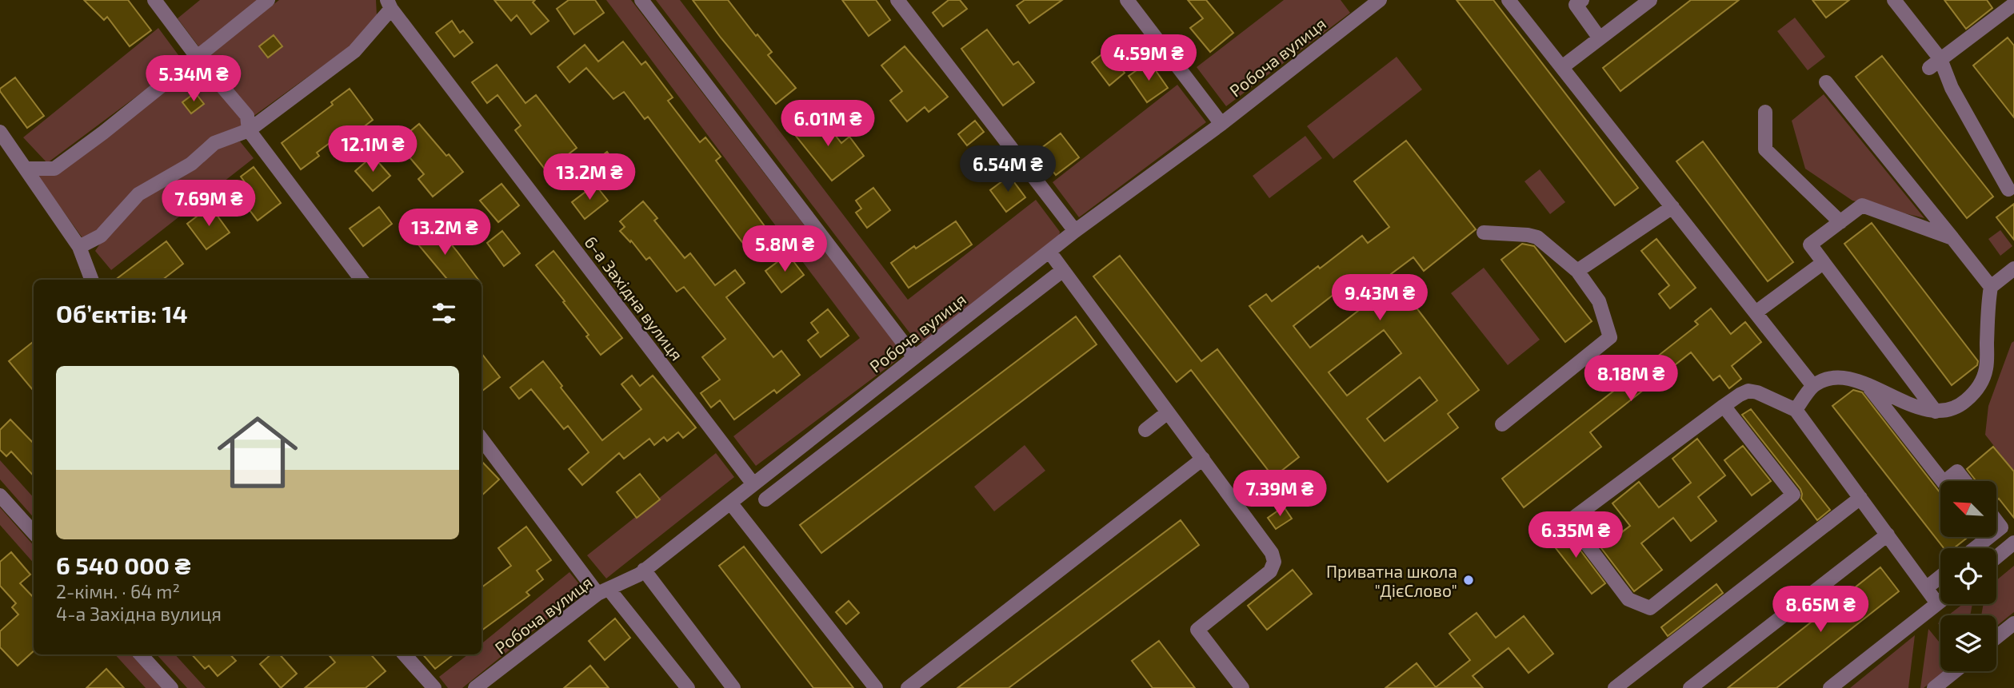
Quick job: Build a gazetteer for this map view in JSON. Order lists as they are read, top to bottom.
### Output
{
  "streets": {
    "street": ["Робоча вулиця", "6-а Західна вулиця"]
  },
  "crossings": [
    ["Робоча вулиця", "6-а Західна вулиця"]
  ],
  "places": ["Приватна школа \"ДієСлово\""],
  "north": "top left",
  "page": {
    "price": [
      "4.59M ₴",
      "5.34M ₴",
      "6.01M ₴",
      "12.1M ₴",
      "6.54M ₴",
      "13.2M ₴",
      "7.69M ₴",
      "13.2M ₴",
      "5.8M ₴",
      "9.43M ₴",
      "8.18M ₴",
      "7.39M ₴",
      "6.35M ₴",
      "8.65M ₴"
    ],
    "heading": "Об’єктів: 14",
    "list": [
      {
        "name": "6 540 000 ₴",
        "note": "2-кімн. · 64 m² · 4-а Західна вулиця"
      }
    ]
  }
}
